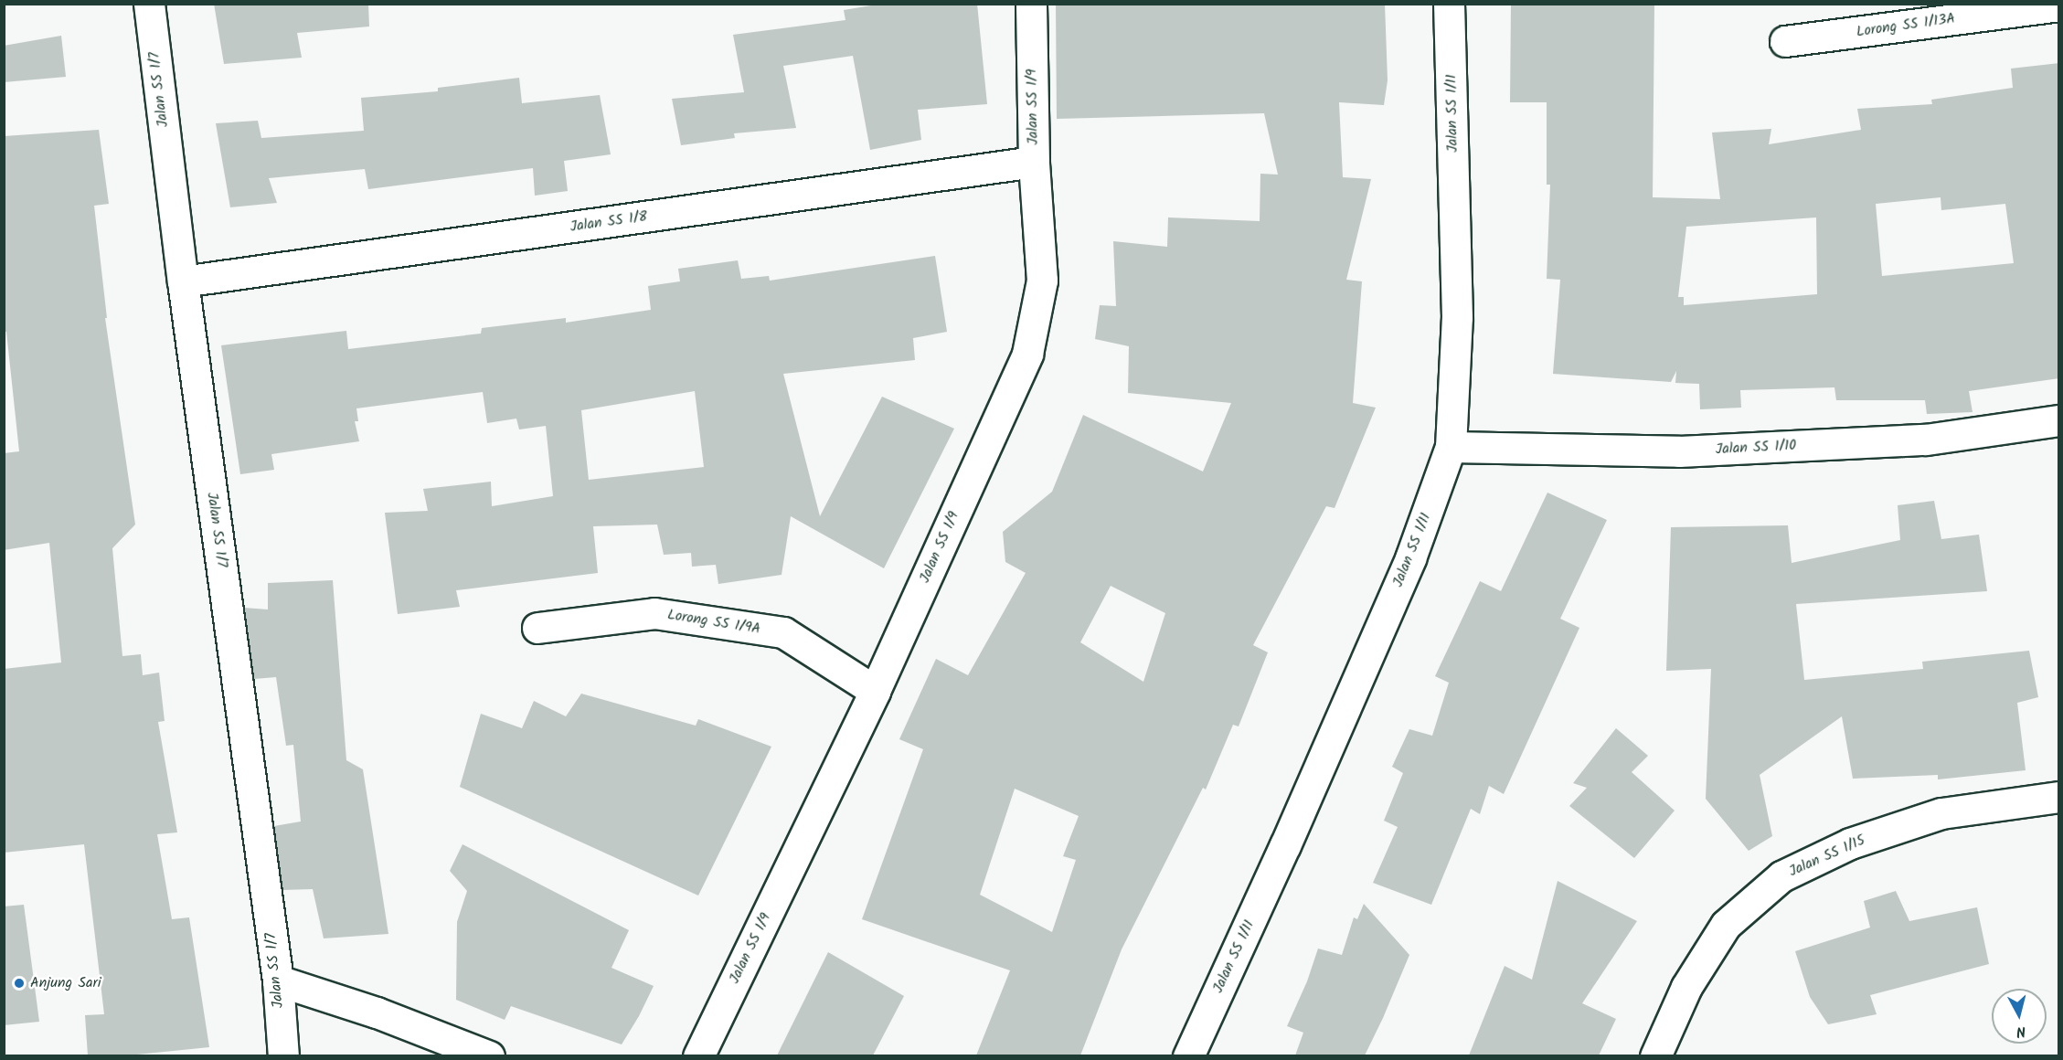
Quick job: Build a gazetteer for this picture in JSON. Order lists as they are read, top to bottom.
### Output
{
  "streets": {
    "street": [
      "Lorong SS 1/13A",
      "Jalan SS 1/7",
      "Jalan SS 1/9",
      "Jalan SS 1/11",
      "Jalan SS 1/8",
      "Jalan SS 1/10",
      "Lorong SS 1/9A",
      "Jalan SS 1/15"
    ]
  },
  "crossings": [
    ["Jalan SS 1/7", "Jalan SS 1/8"],
    ["Jalan SS 1/9", "Jalan SS 1/8"],
    ["Jalan SS 1/9", "Lorong SS 1/9A"],
    ["Jalan SS 1/11", "Jalan SS 1/10"]
  ],
  "places": ["Anjung Sari"],
  "north": "bottom"
}
